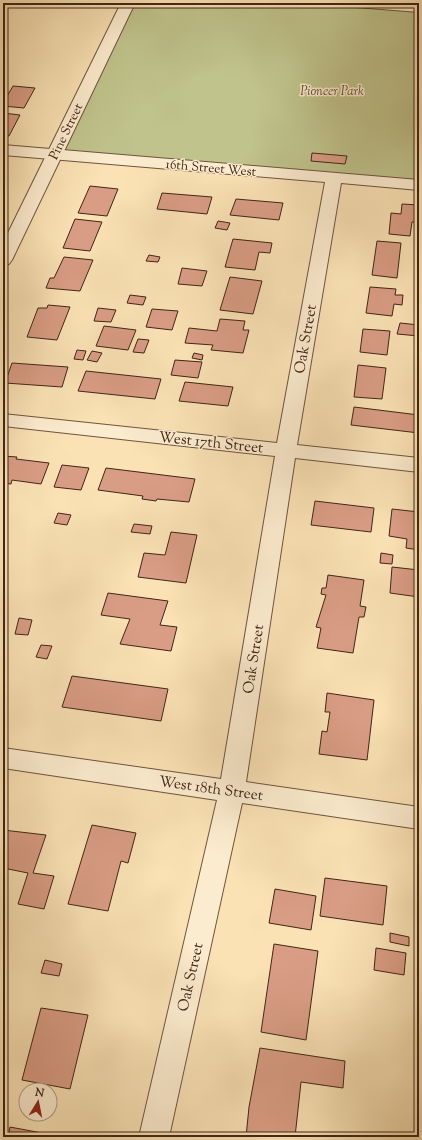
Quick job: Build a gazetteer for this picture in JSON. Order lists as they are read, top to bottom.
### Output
{
  "streets": {
    "street": [
      "Pine Street",
      "16th Street West",
      "Oak Street",
      "West 17th Street",
      "West 18th Street"
    ]
  },
  "crossings": [
    ["Pine Street", "16th Street West"],
    ["16th Street West", "Oak Street"],
    ["Oak Street", "West 17th Street"],
    ["Oak Street", "West 18th Street"]
  ],
  "parks": ["Pioneer Park"],
  "north": "top"
}
